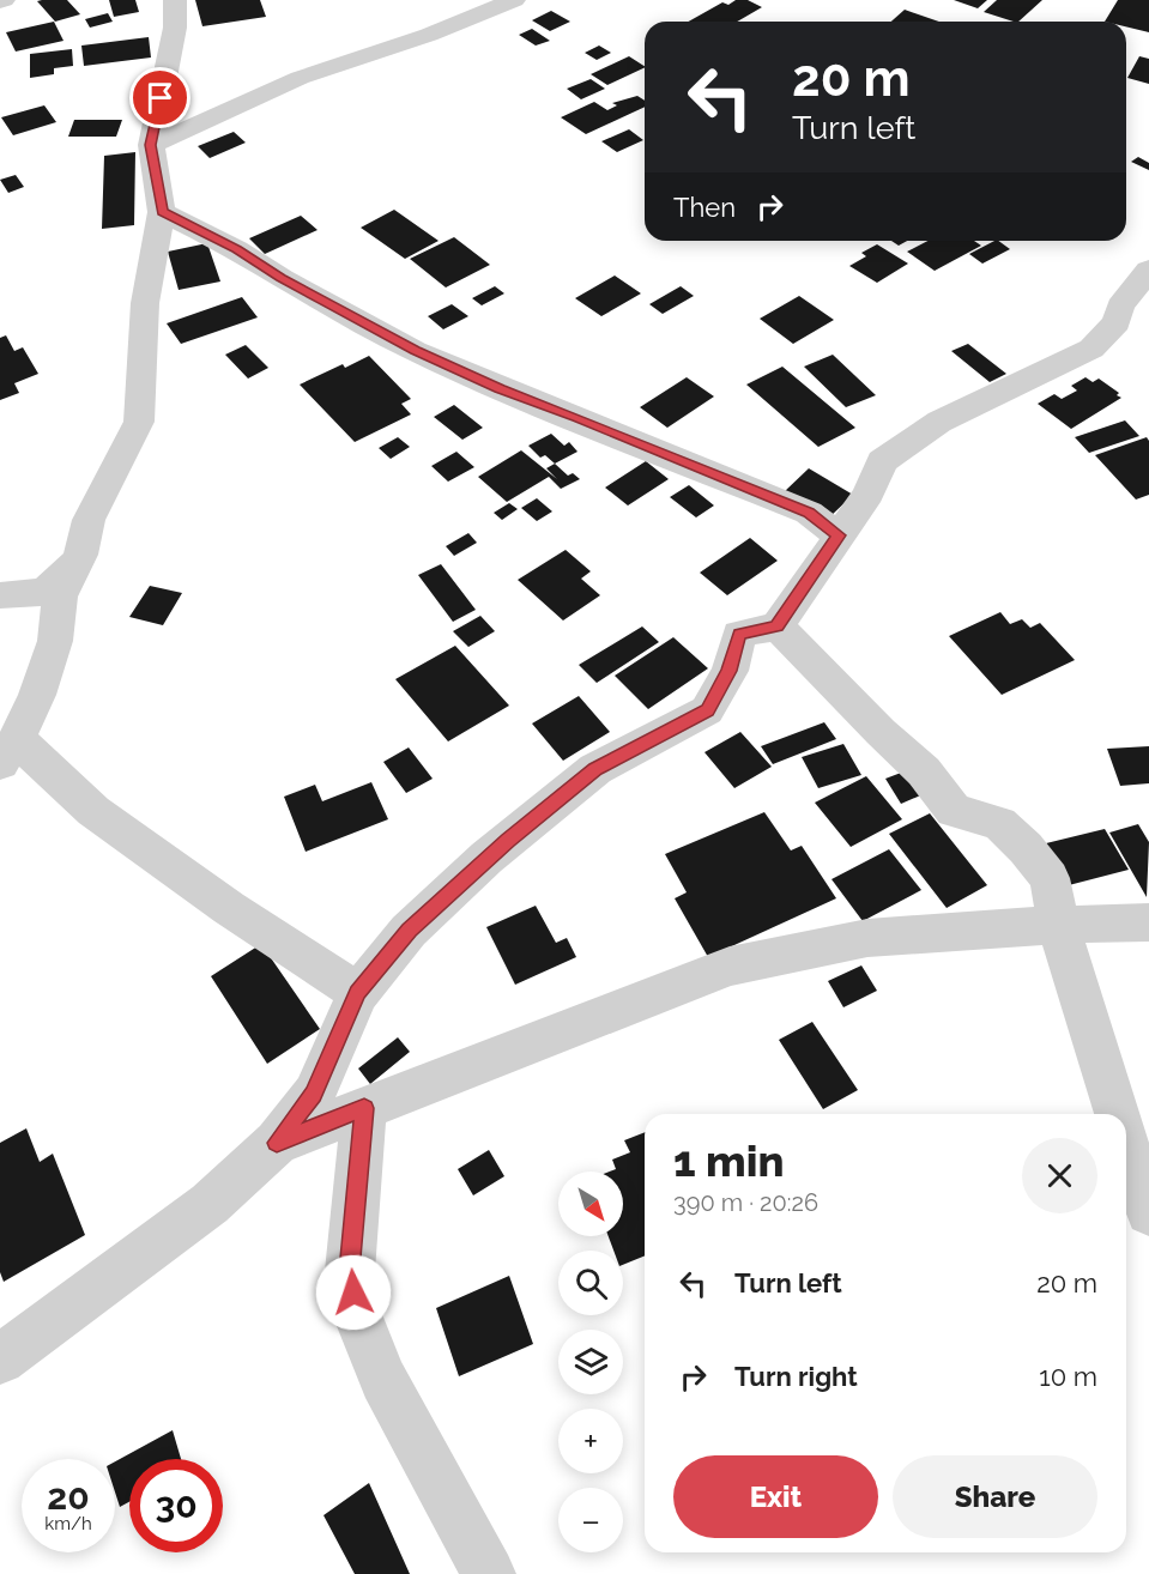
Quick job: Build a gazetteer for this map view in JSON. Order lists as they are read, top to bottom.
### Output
{
  "north": "bottom right",
  "page": {
    "turn": ["20 m", "Turn left"],
    "then": "Then",
    "heading": ["1 min", "390 m · 20:26"],
    "map_buttons": ["+", "−"],
    "list": [
      {
        "name": "Turn left",
        "value": "20 m"
      },
      {
        "name": "Turn right",
        "value": "10 m"
      }
    ],
    "buttons": ["Exit", "Share"],
    "speed": "20 km/h",
    "limit": "30"
  }
}
